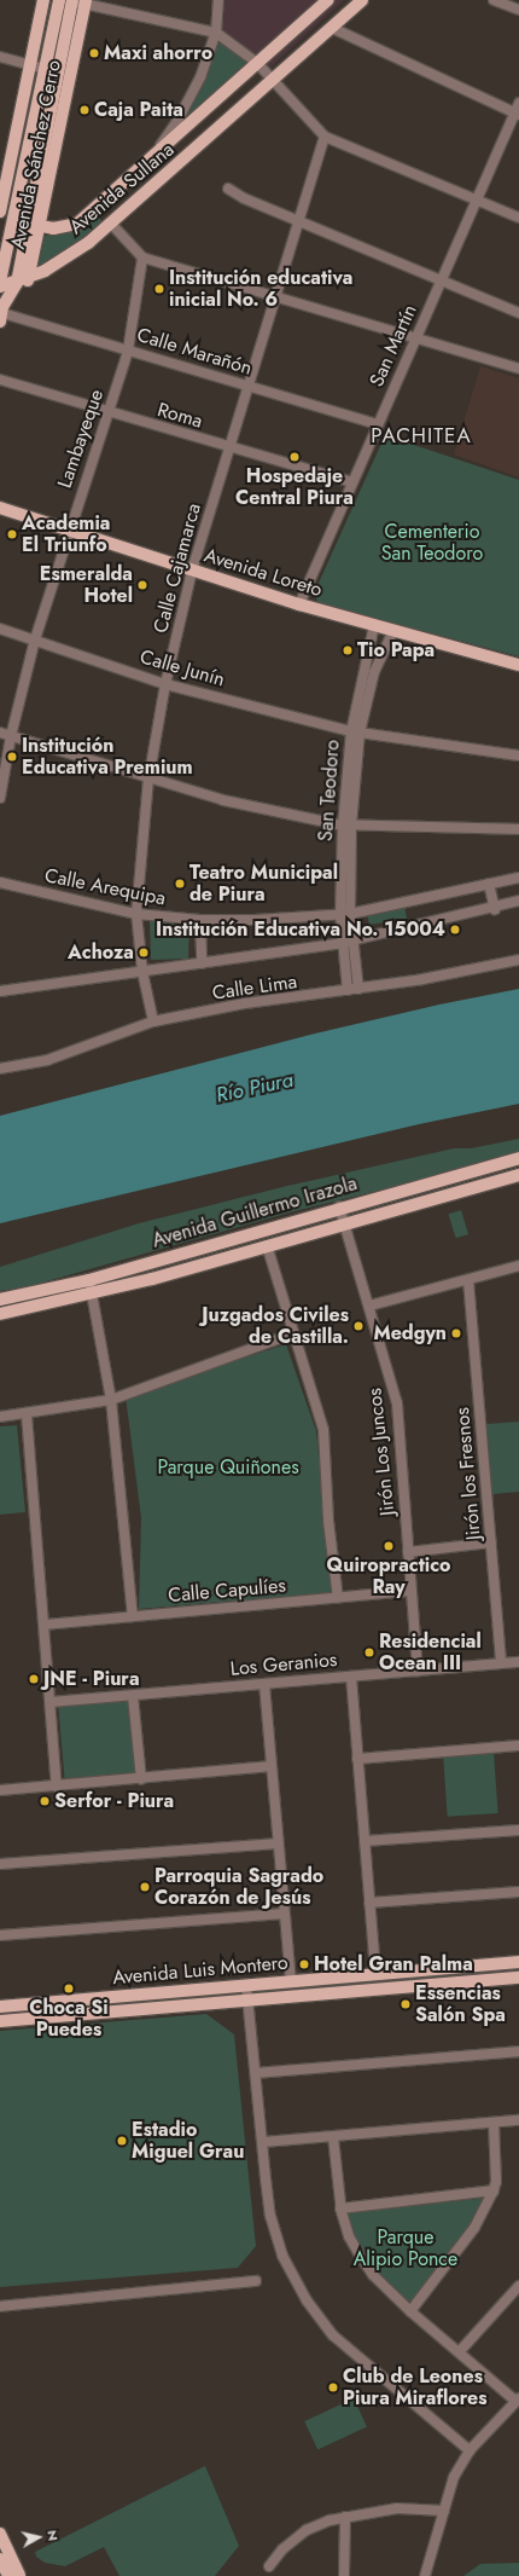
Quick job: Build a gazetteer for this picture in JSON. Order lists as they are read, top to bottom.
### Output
{
  "streets": {
    "main road": [
      "Avenida Sánchez Cerro",
      "Avenida Sullana",
      "Avenida Loreto",
      "Avenida Guillermo Irazola",
      "Avenida Luis Montero"
    ],
    "street": [
      "San Martín",
      "Calle Marañón",
      "Roma",
      "Lambayeque",
      "Calle Cajamarca",
      "Calle Junín",
      "San Teodoro",
      "Calle Arequipa",
      "Calle Lima",
      "Jirón Los Juncos",
      "Jirón los Fresnos",
      "Calle Capulíes",
      "Los Geranios"
    ]
  },
  "crossings": [
    ["Avenida Sánchez Cerro", "Avenida Sullana"],
    ["Avenida Sánchez Cerro", "Calle Marañón"],
    ["San Martín", "Calle Marañón"],
    ["San Martín", "Roma"],
    ["San Martín", "Avenida Loreto"],
    ["Calle Marañón", "Lambayeque"],
    ["Calle Marañón", "Calle Cajamarca"],
    ["Roma", "Lambayeque"],
    ["Roma", "Calle Cajamarca"],
    ["Lambayeque", "Avenida Loreto"],
    ["Lambayeque", "Calle Junín"],
    ["Calle Cajamarca", "Avenida Loreto"],
    ["Calle Cajamarca", "Calle Junín"],
    ["Calle Cajamarca", "Calle Arequipa"],
    ["Calle Cajamarca", "Calle Lima"],
    ["Avenida Loreto", "San Teodoro"],
    ["Calle Junín", "San Teodoro"],
    ["San Teodoro", "Calle Arequipa"],
    ["San Teodoro", "Calle Lima"],
    ["Avenida Guillermo Irazola", "Jirón Los Juncos"],
    ["Jirón Los Juncos", "Calle Capulíes"],
    ["Jirón Los Juncos", "Los Geranios"],
    ["Jirón los Fresnos", "Los Geranios"]
  ],
  "districts": ["PACHITEA"],
  "water": ["Río Piura"],
  "parks": ["Cementerio San Teodoro", "Parque Quiñones", "Parque Alipio Ponce"],
  "places": [
    "Maxi ahorro",
    "Caja Paita",
    "Institución educativa inicial No. 6",
    "Hospedaje Central Piura",
    "Academia El Triunfo",
    "Esmeralda Hotel",
    "Tio Papa",
    "Institución Educativa Premium",
    "Teatro Municipal de Piura",
    "Institución Educativa No. 15004",
    "Achoza",
    "Juzgados Civiles de Castilla.",
    "Medgyn",
    "Quiropractico Ray",
    "Residencial Ocean III",
    "JNE - Piura",
    "Serfor - Piura",
    "Parroquia Sagrado Corazón de Jesús",
    "Hotel Gran Palma",
    "Choca Si Puedes",
    "Essencias Salón Spa",
    "Estadio Miguel Grau",
    "Club de Leones Piura Miraflores"
  ],
  "north": "right"
}
